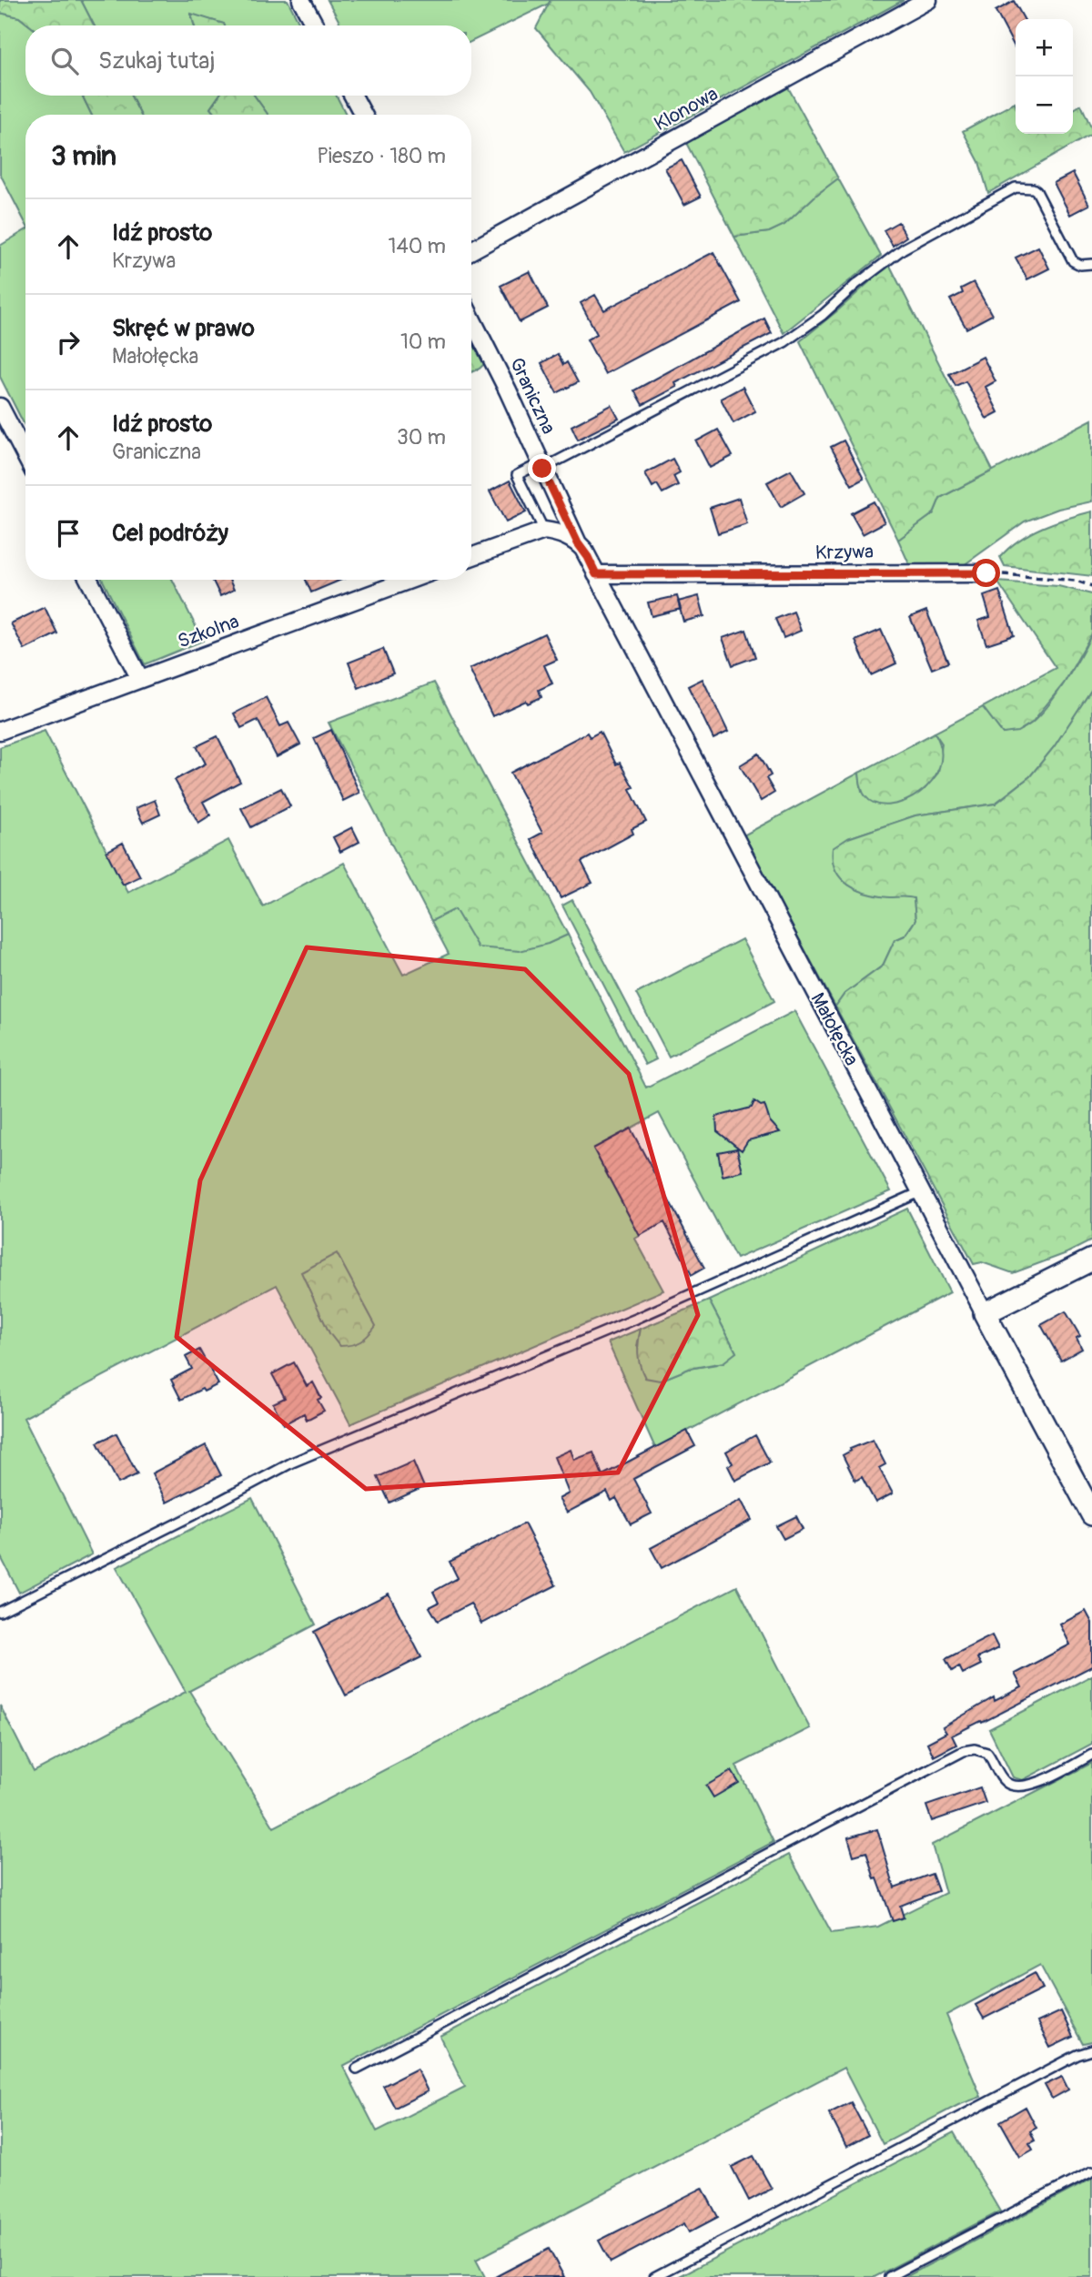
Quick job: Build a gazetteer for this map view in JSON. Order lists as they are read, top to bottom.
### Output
{
  "streets": {
    "street": [
      "Klonowa",
      "Graniczna",
      "Krzywa",
      "Szkolna",
      "Małołęcka"
    ]
  },
  "crossings": [
    ["Graniczna", "Małołęcka"],
    ["Krzywa", "Małołęcka"]
  ],
  "page": {
    "map_buttons": ["+", "−"],
    "search": "Szukaj tutaj",
    "heading": ["3 min", "Pieszo · 180 m"],
    "list": [
      ["Idź prosto", "Krzywa", "140 m"],
      ["Skręć w prawo", "Małołęcka", "10 m"],
      ["Idź prosto", "Graniczna", "30 m"],
      "Cel podróży"
    ]
  }
}
